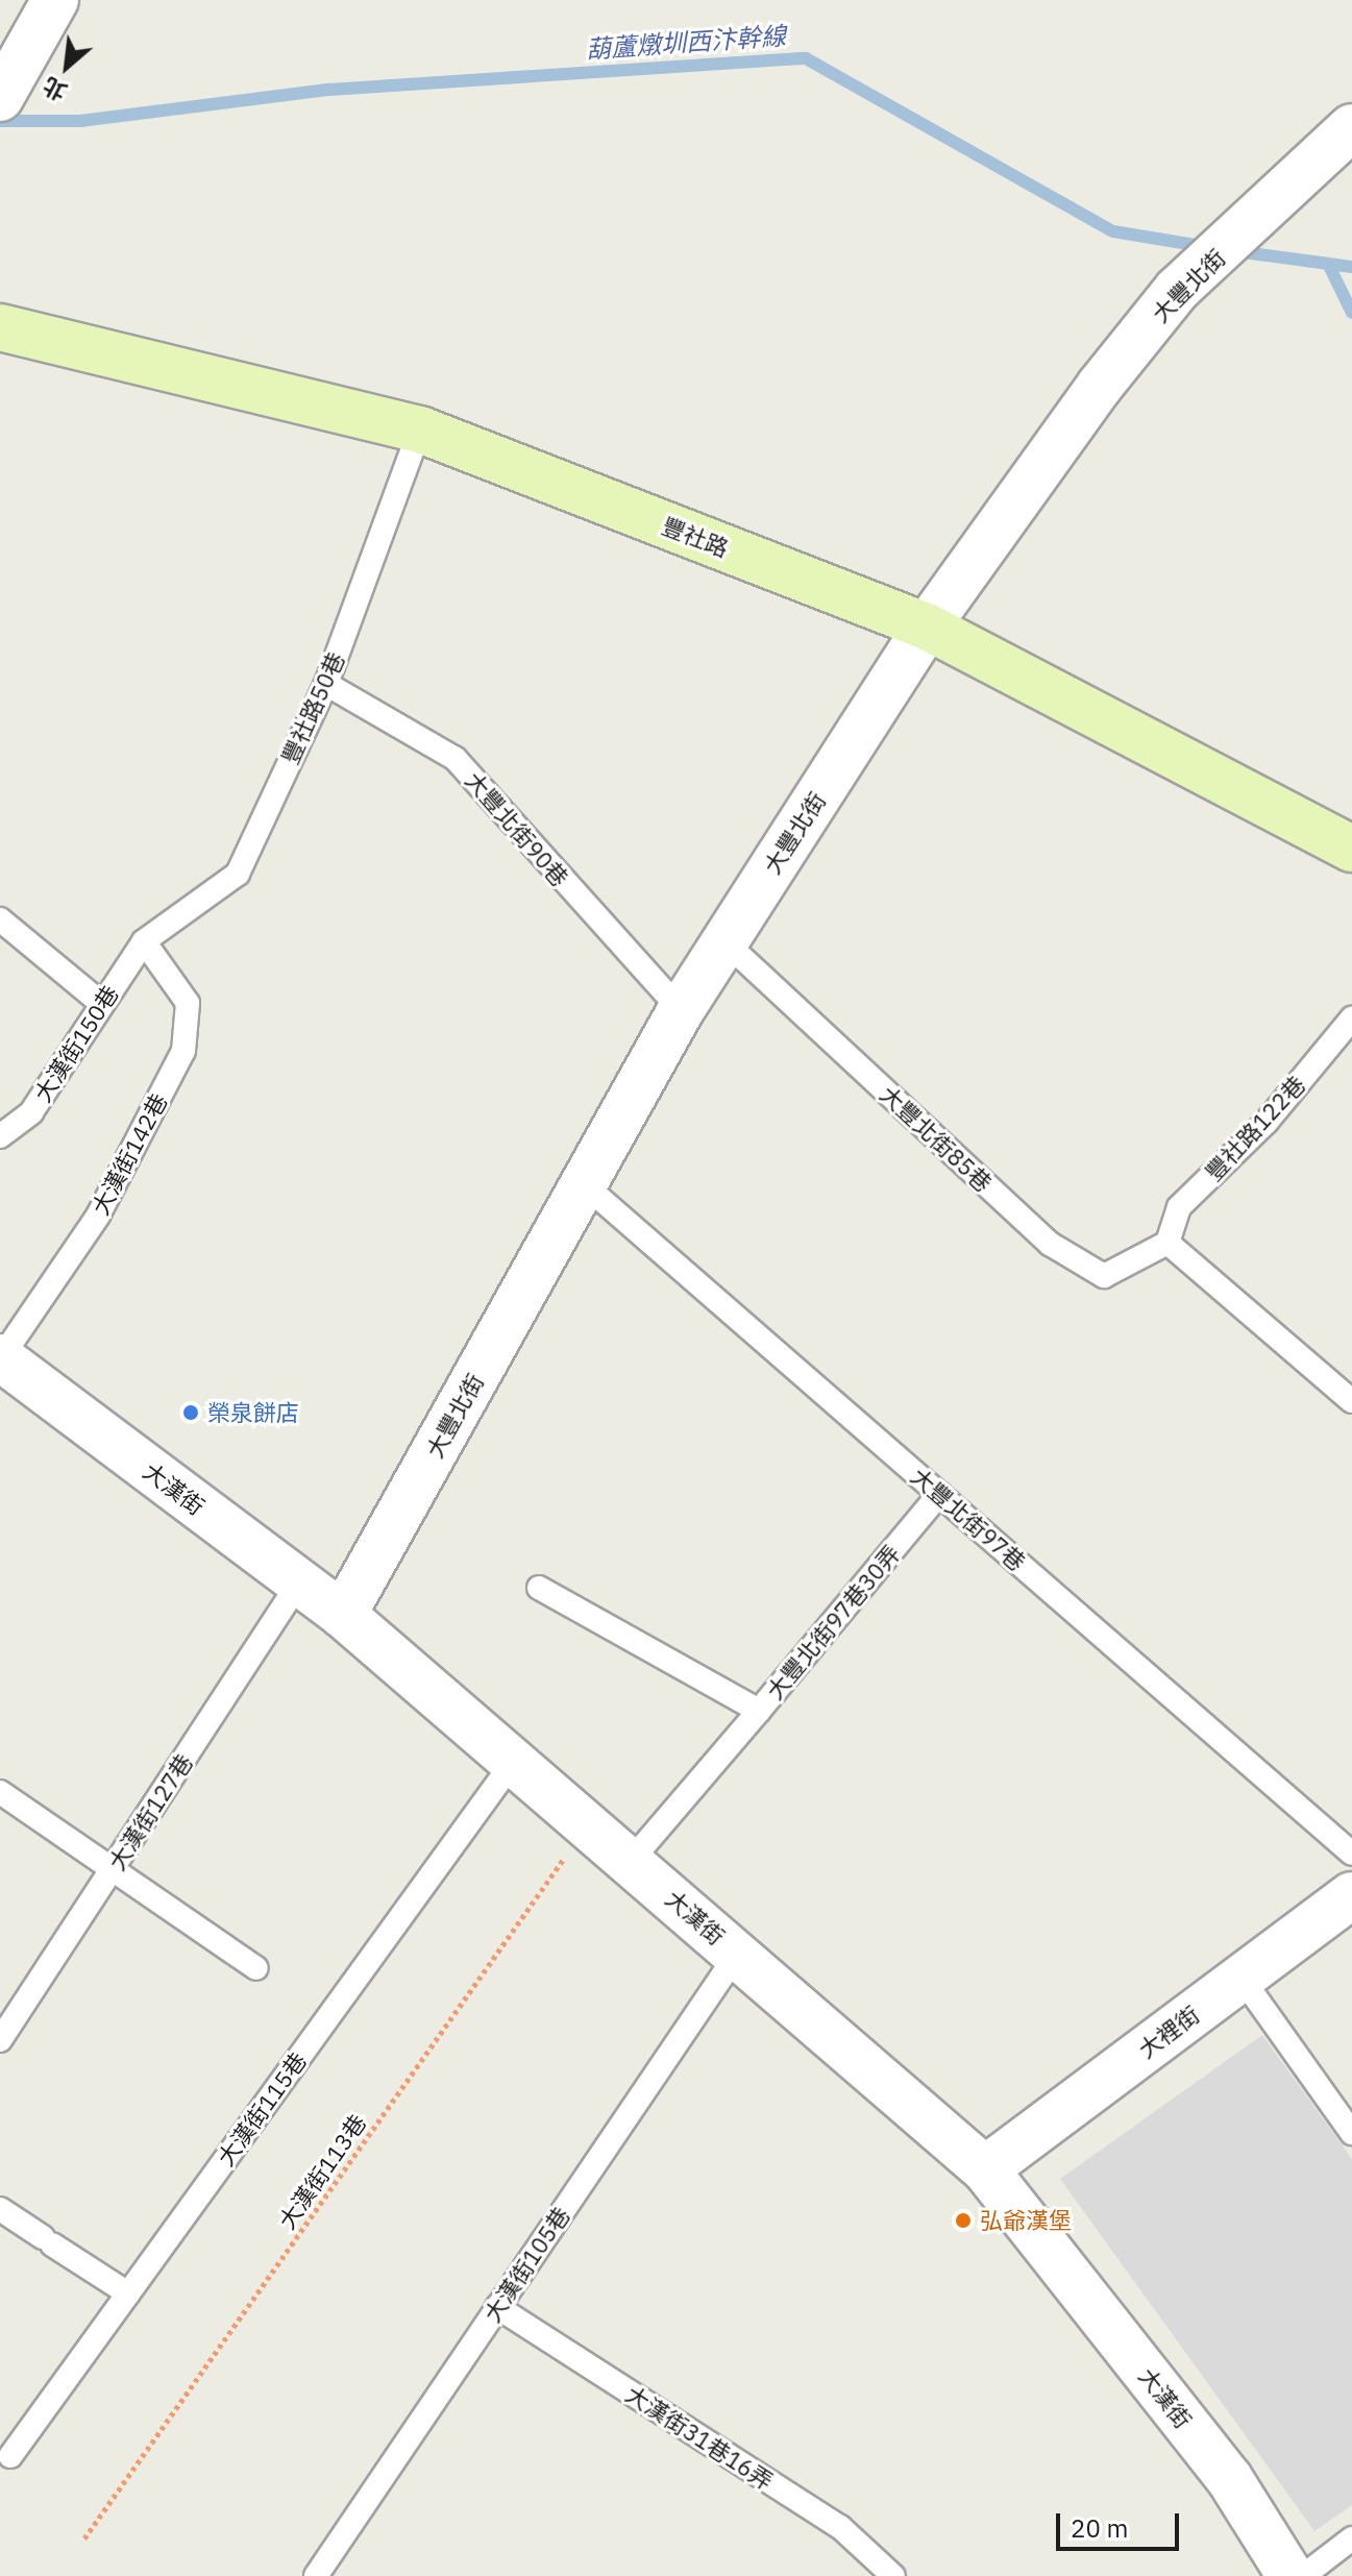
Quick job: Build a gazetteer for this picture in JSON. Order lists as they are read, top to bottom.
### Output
{
  "streets": {
    "street": [
      "大豐北街",
      "豐社路",
      "大漢街",
      "大裡街"
    ],
    "lane": [
      "豐社路50巷",
      "大豐北街90巷",
      "大漢街150巷",
      "豐社路122巷",
      "大豐北街85巷",
      "大漢街142巷",
      "大豐北街97巷",
      "大豐北街97巷30弄",
      "大漢街127巷",
      "大漢街115巷",
      "大漢街105巷",
      "大漢街31巷16弄"
    ],
    "path": ["大漢街113巷"]
  },
  "crossings": [
    ["大豐北街", "豐社路"],
    ["大豐北街", "大豐北街90巷"],
    ["大豐北街", "大豐北街85巷"],
    ["大豐北街", "大漢街"],
    ["大豐北街", "大豐北街97巷"],
    ["豐社路", "豐社路50巷"],
    ["豐社路50巷", "大豐北街90巷"],
    ["豐社路50巷", "大漢街150巷"],
    ["豐社路50巷", "大漢街142巷"],
    ["大漢街150巷", "大漢街142巷"],
    ["豐社路122巷", "大豐北街85巷"],
    ["大漢街142巷", "大漢街"],
    ["大漢街", "大漢街127巷"],
    ["大漢街", "大裡街"],
    ["大漢街", "大漢街115巷"],
    ["大漢街", "大漢街113巷"],
    ["大漢街", "大漢街105巷"],
    ["大豐北街97巷", "大豐北街97巷30弄"],
    ["大漢街105巷", "大漢街31巷16弄"]
  ],
  "water": ["葫蘆燉圳西汴幹線"],
  "places": ["榮泉餅店", "弘爺漢堡"],
  "scale_bar": "20 m",
  "north": "bottom left"
}
